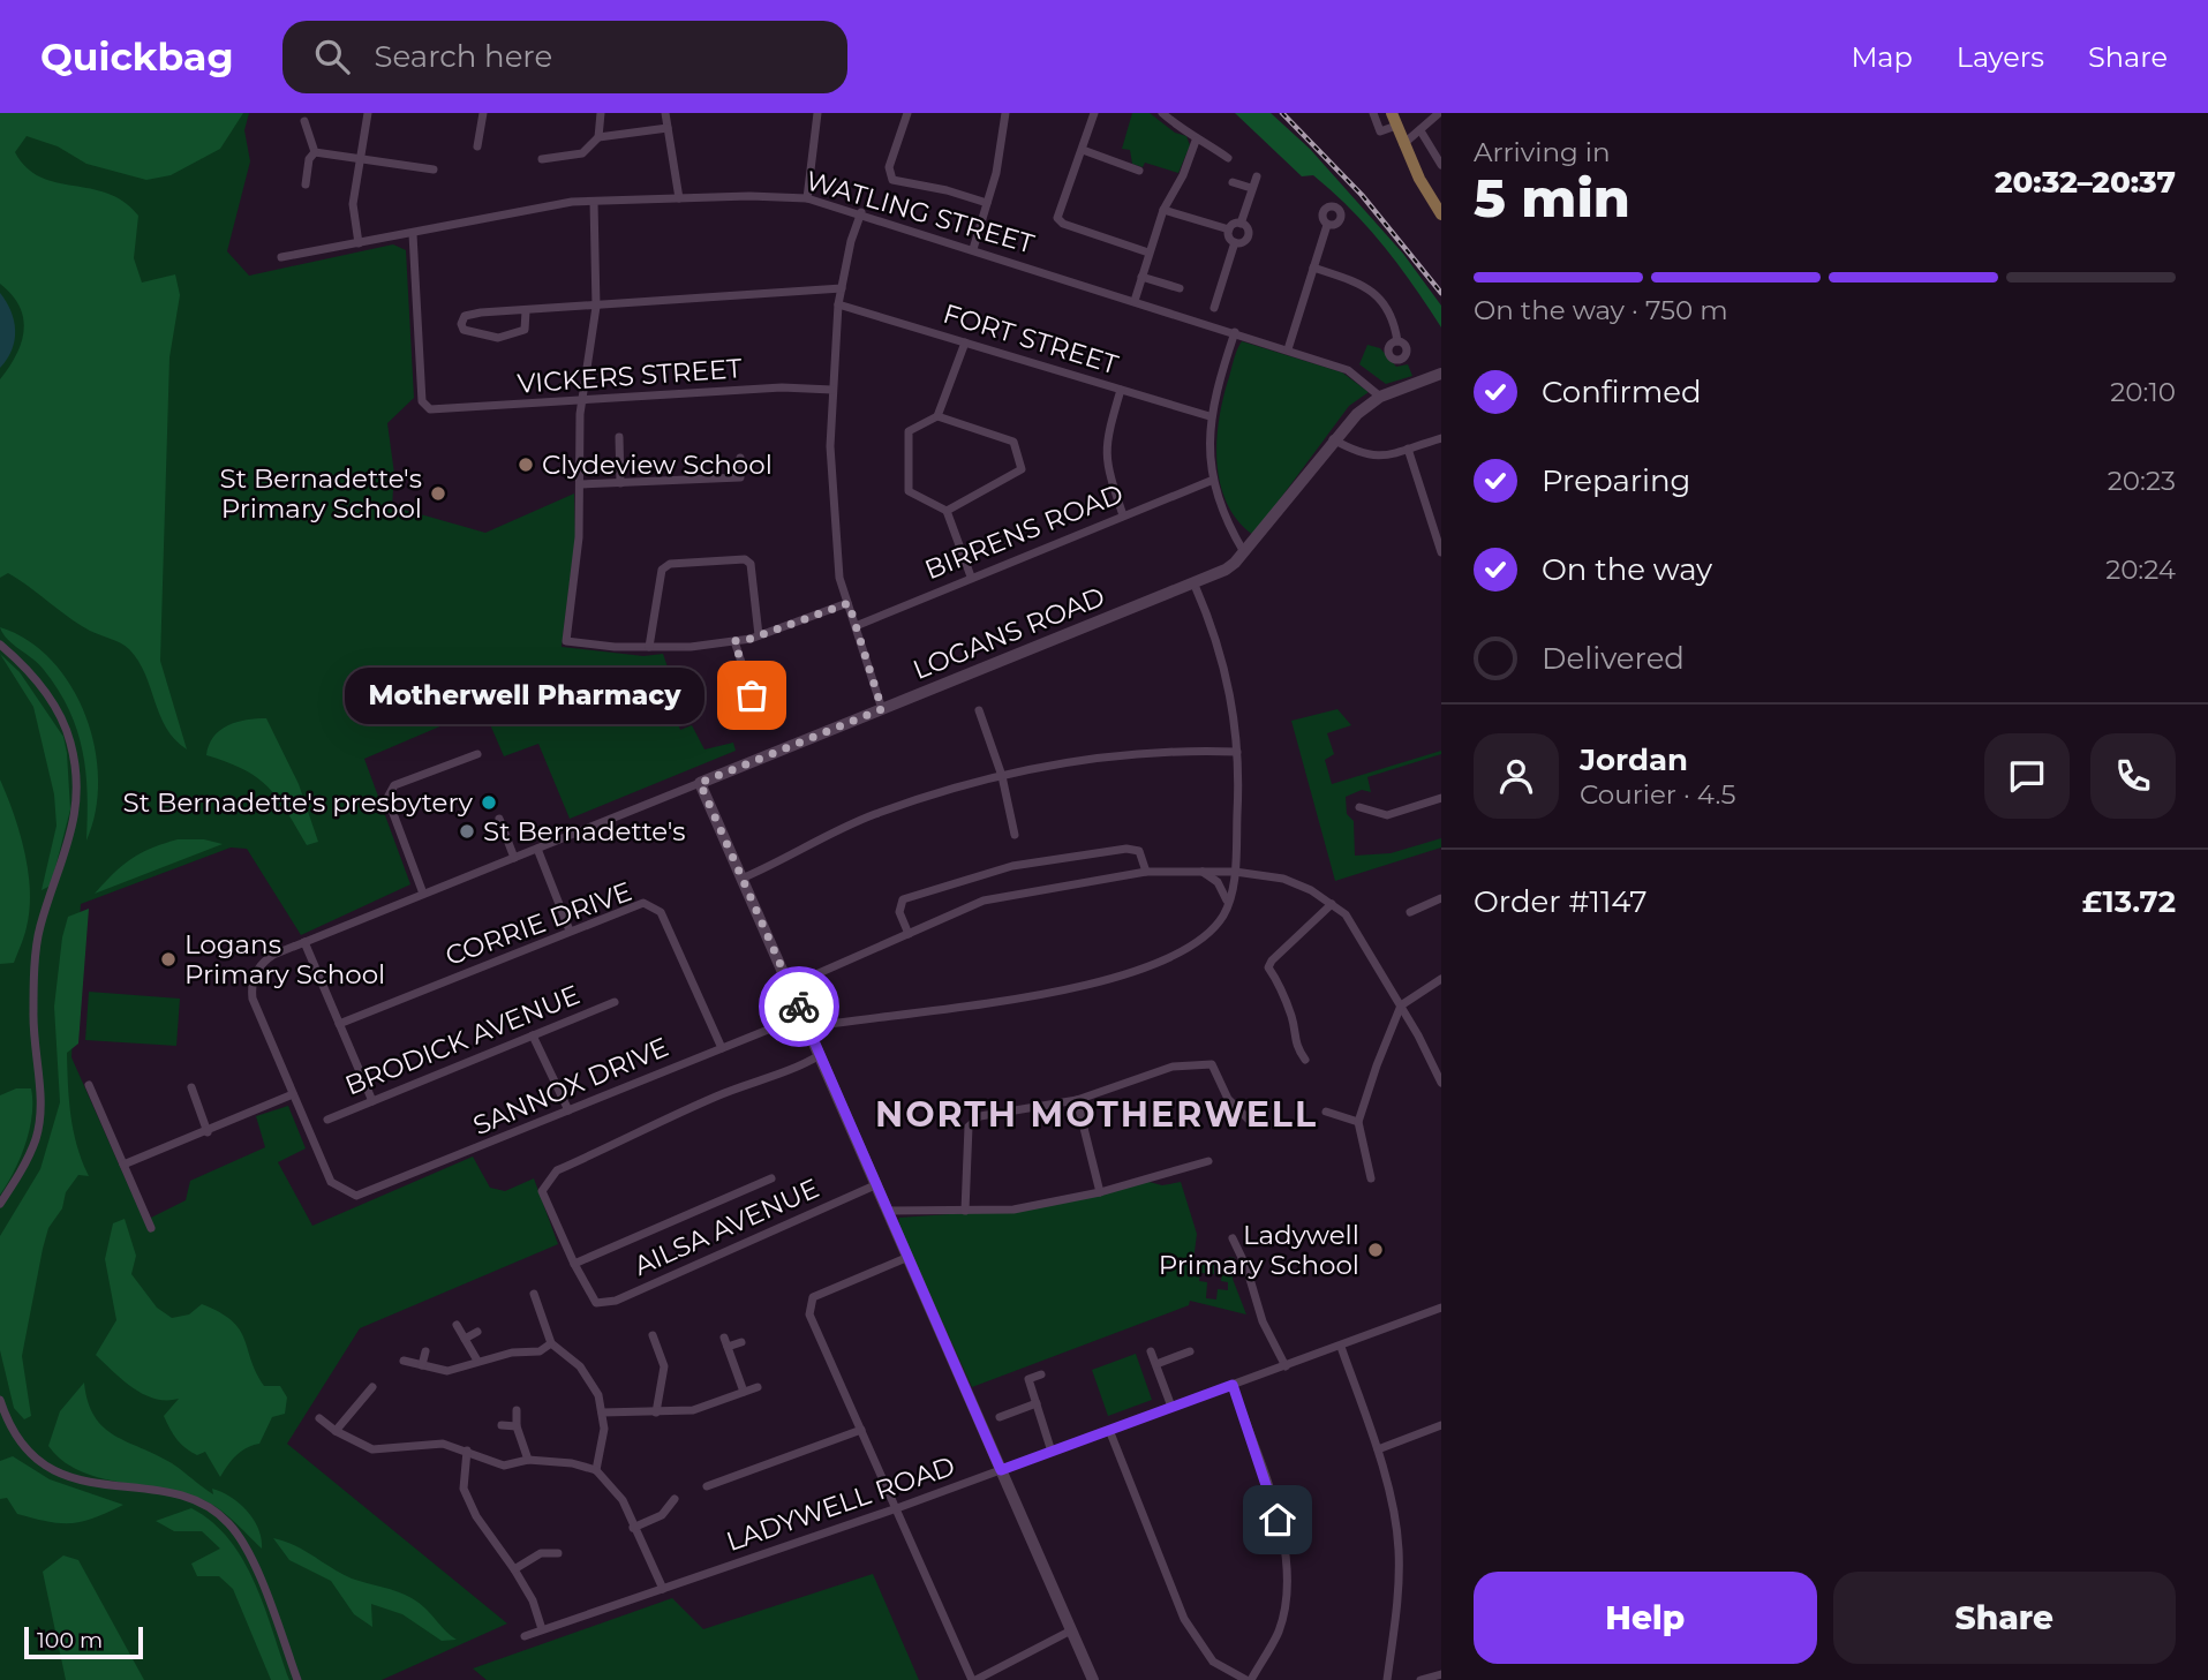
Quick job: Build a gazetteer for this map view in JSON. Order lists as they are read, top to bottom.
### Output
{
  "streets": {
    "street": [
      "WATLING STREET",
      "FORT STREET",
      "VICKERS STREET",
      "BIRRENS ROAD",
      "LOGANS ROAD",
      "CORRIE DRIVE",
      "BRODICK AVENUE",
      "SANNOX DRIVE",
      "AILSA AVENUE",
      "LADYWELL ROAD"
    ]
  },
  "crossings": [
    ["WATLING STREET", "VICKERS STREET"],
    ["WATLING STREET", "LOGANS ROAD"],
    ["LOGANS ROAD", "SANNOX DRIVE"],
    ["CORRIE DRIVE", "SANNOX DRIVE"]
  ],
  "districts": ["NORTH MOTHERWELL"],
  "places": [
    "Clydeview School",
    "St Bernadette's Primary School",
    "Motherwell Pharmacy",
    "St Bernadette's presbytery",
    "St Bernadette's",
    "Logans Primary School",
    "Ladywell Primary School"
  ],
  "scale_bar": "100 m",
  "page": {
    "header": "Quickbag",
    "search": "Search here",
    "nav": ["Map", "Layers", "Share"],
    "heading": ["5 min", "Arriving in", "20:32–20:37"],
    "panel": [
      "Jordan",
      "Courier · 4.5",
      "Order #1147",
      "£13.72"
    ],
    "bar": "On the way · 750 m",
    "list": [
      ["Confirmed", "20:10"],
      ["Preparing", "20:23"],
      ["On the way", "20:24"],
      "Delivered"
    ],
    "bubble": "Motherwell Pharmacy",
    "buttons": ["Help", "Share"],
    "scale": "100 m"
  }
}
